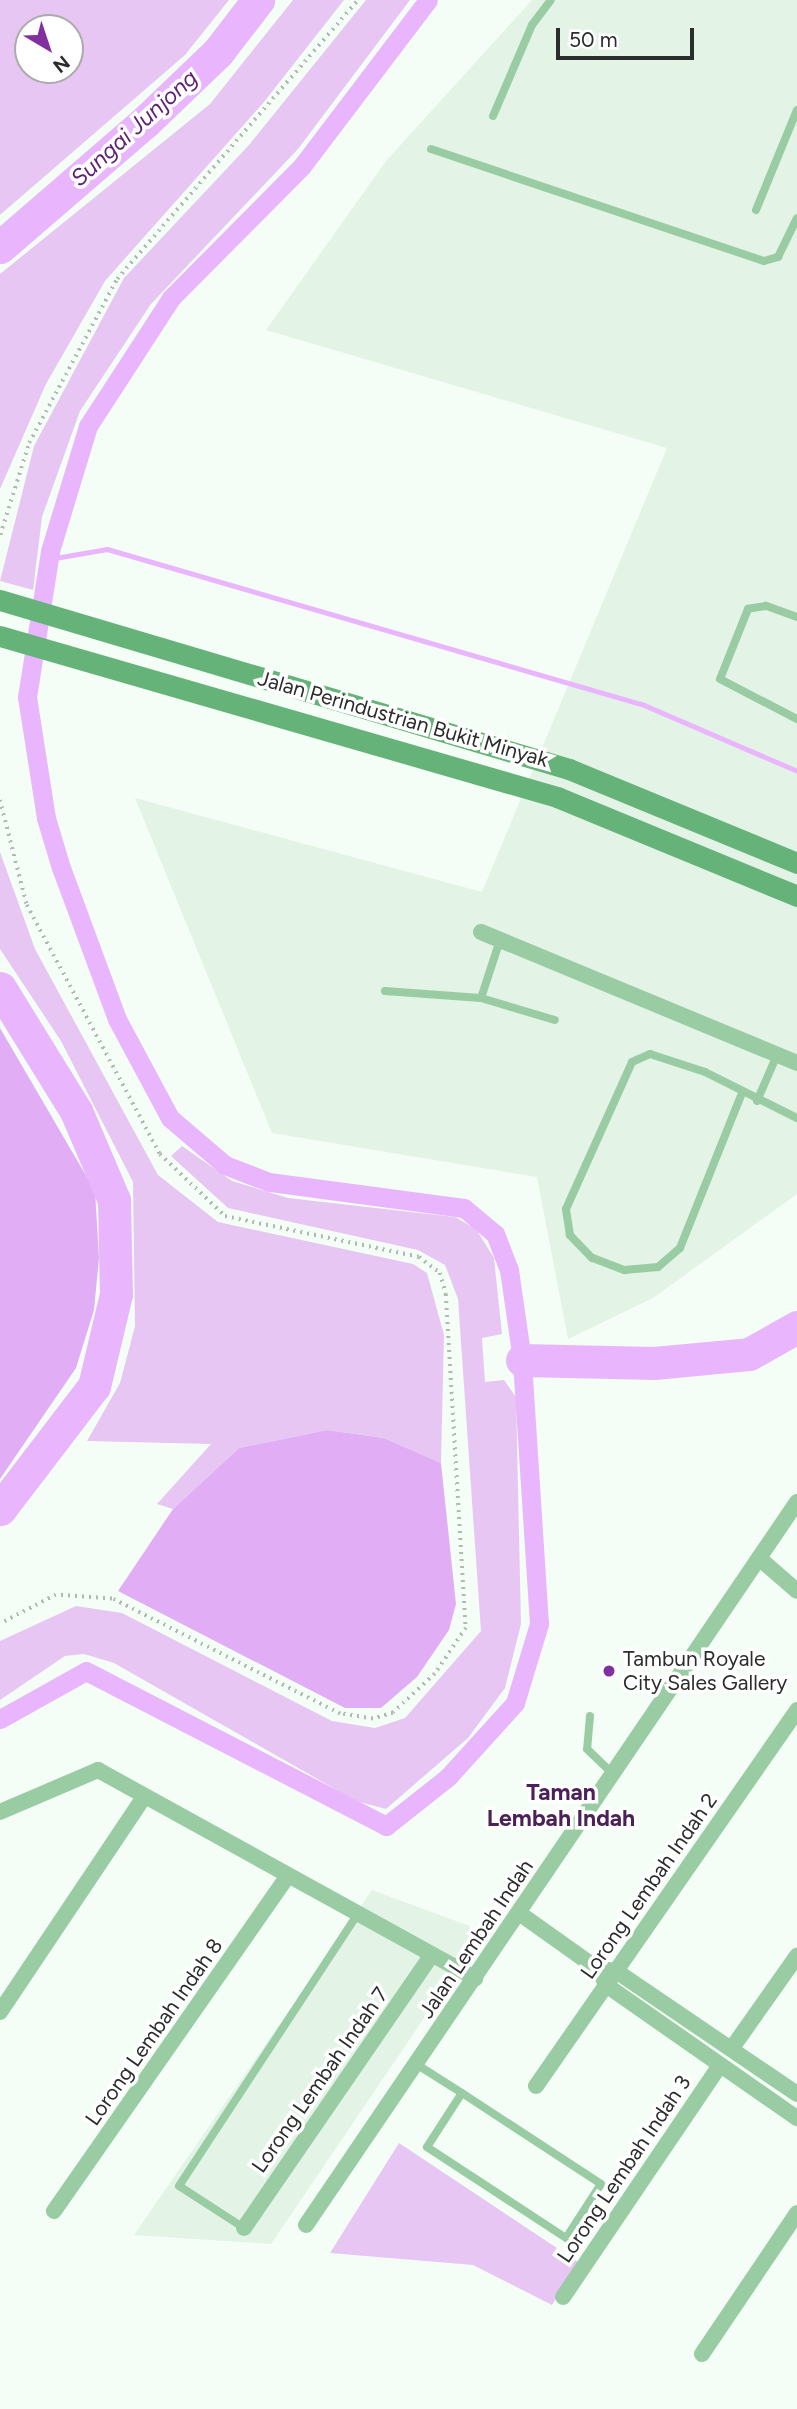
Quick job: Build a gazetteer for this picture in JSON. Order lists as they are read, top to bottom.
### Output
{
  "streets": {
    "main road": ["Jalan Perindustrian Bukit Minyak"],
    "street": [
      "Lorong Lembah Indah 2",
      "Jalan Lembah Indah",
      "Lorong Lembah Indah 8",
      "Lorong Lembah Indah 7",
      "Lorong Lembah Indah 3"
    ]
  },
  "districts": ["Taman Lembah Indah"],
  "water": ["Sungai Junjong"],
  "places": ["Tambun Royale City Sales Gallery"],
  "scale_bar": "50 m",
  "north": "bottom right"
}
